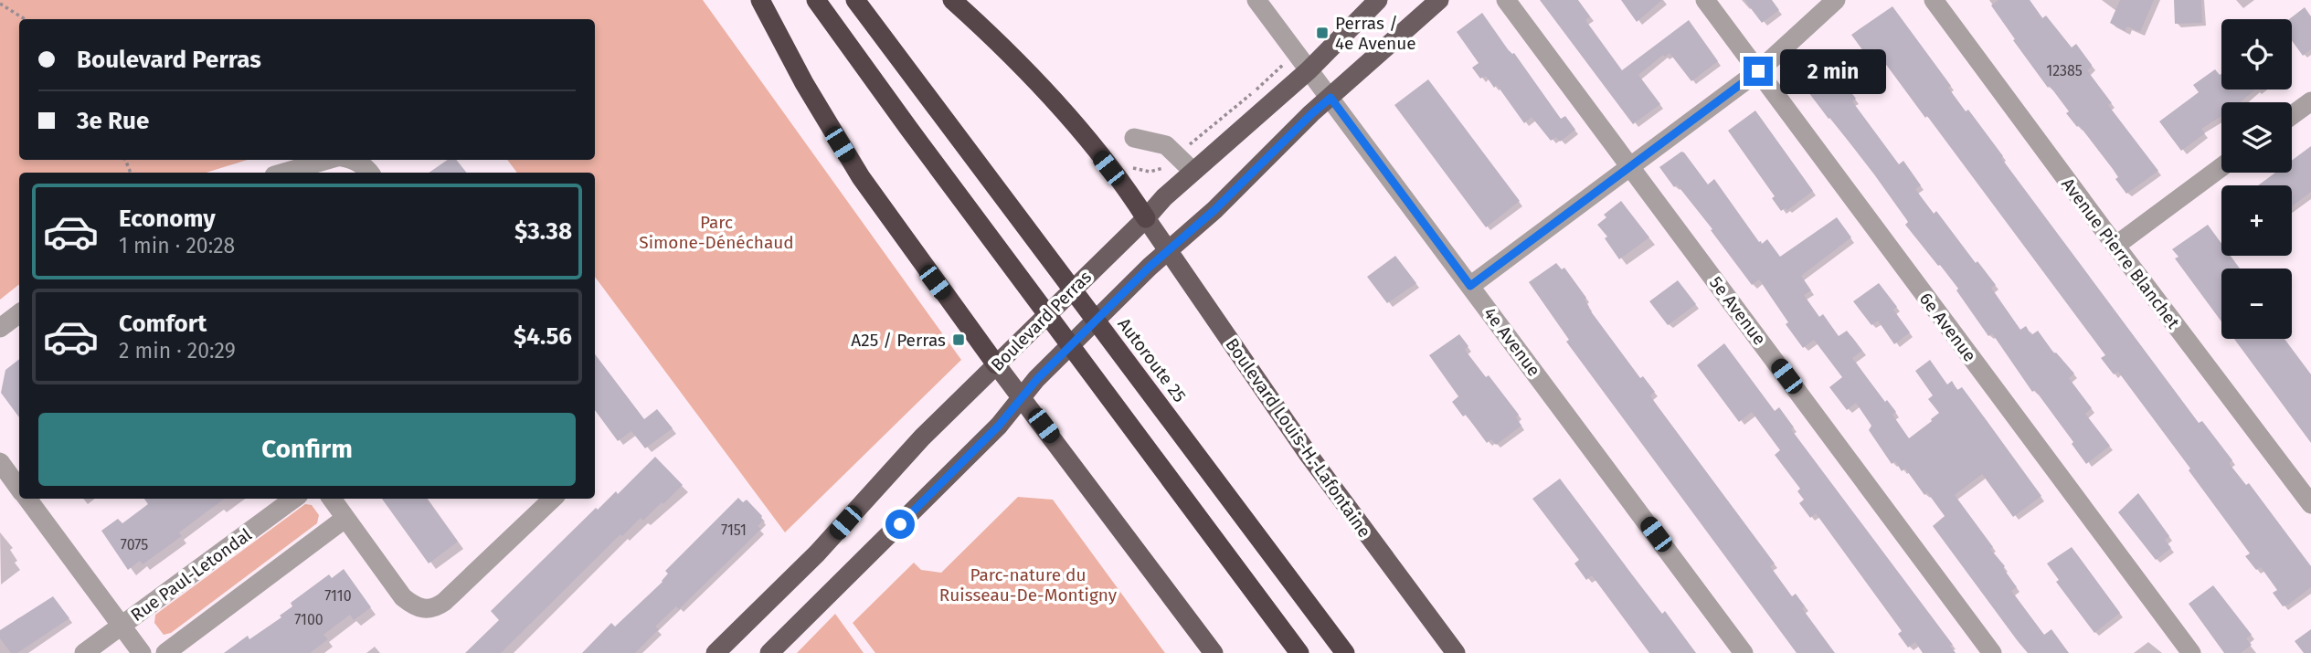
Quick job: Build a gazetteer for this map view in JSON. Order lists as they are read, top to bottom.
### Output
{
  "streets": {
    "highway": ["Autoroute 25"],
    "main road": ["Boulevard Perras", "Boulevard Louis-H.-Lafontaine"],
    "street": [
      "Avenue Pierre Blanchet",
      "5e Avenue",
      "6e Avenue",
      "4e Avenue",
      "Rue Paul-Letondal"
    ]
  },
  "crossings": [
    ["Boulevard Perras", "4e Avenue"],
    ["Boulevard Perras", "Boulevard Louis-H.-Lafontaine"]
  ],
  "parks": ["Parc Simone-Dénéchaud", "Parc-nature du Ruisseau-De-Montigny"],
  "places": {
    "transit": ["Perras / 4e Avenue", "A25 / Perras"]
  },
  "house_numbers": [
    "12385",
    "7151",
    "7075",
    "7110",
    "7100"
  ],
  "page": {
    "map_buttons": ["+", "−"],
    "banner": ["Boulevard Perras", "3e Rue"],
    "bubble": "2 min",
    "list": [
      {
        "name": "Economy",
        "note": "1 min · 20:28",
        "value": "$3.38"
      },
      {
        "name": "Comfort",
        "note": "2 min · 20:29",
        "value": "$4.56"
      }
    ],
    "buttons": "Confirm"
  }
}
